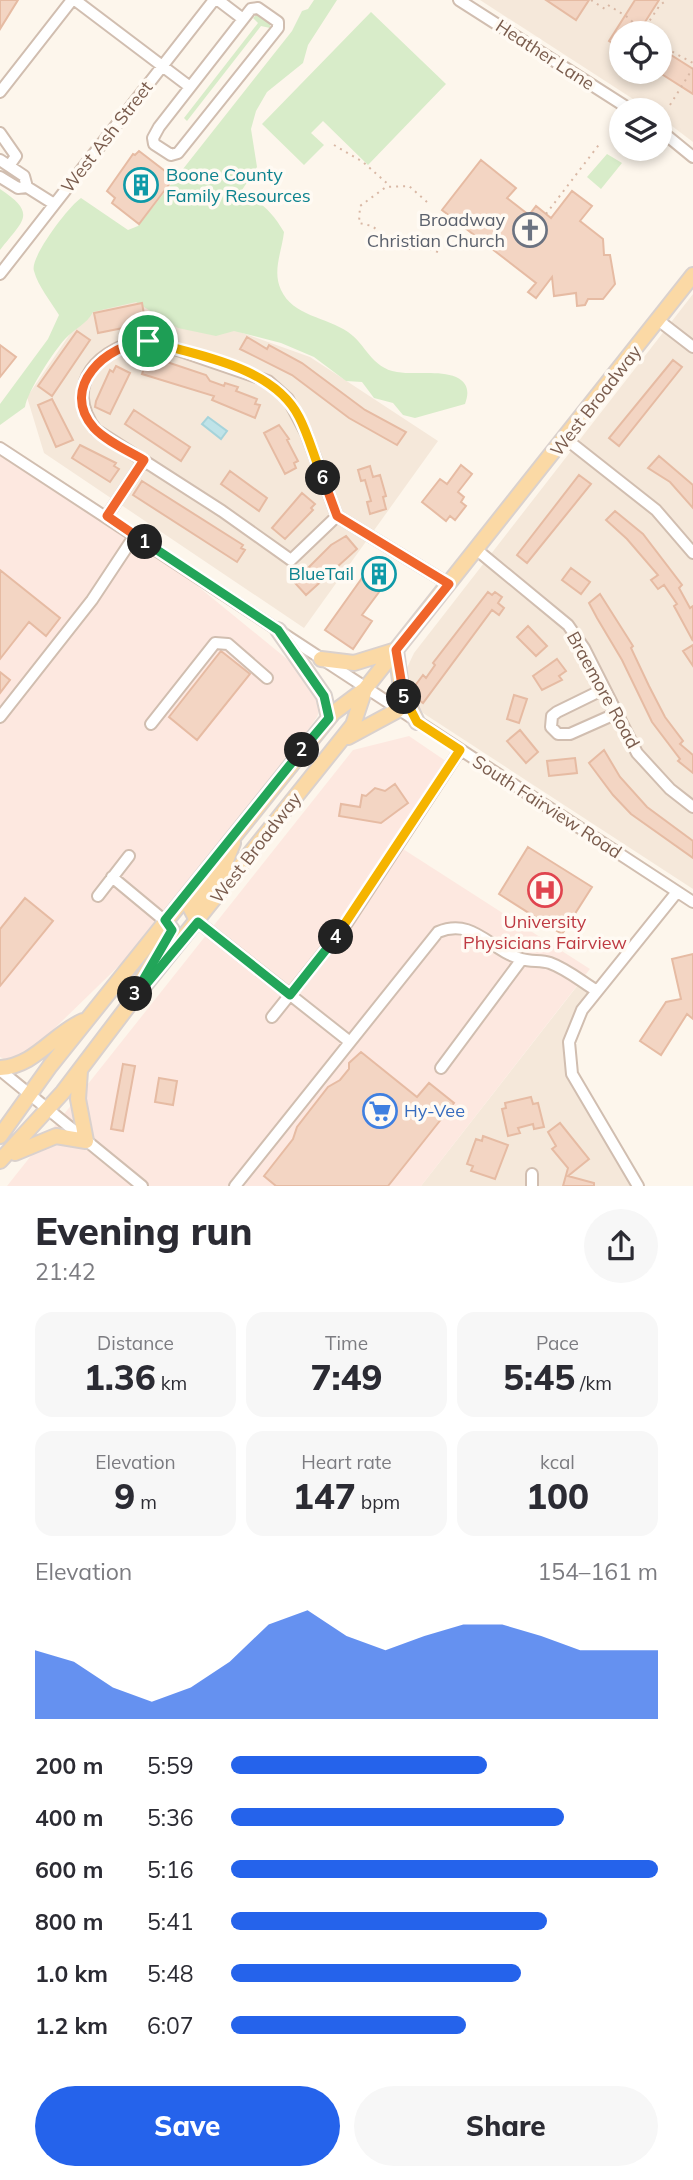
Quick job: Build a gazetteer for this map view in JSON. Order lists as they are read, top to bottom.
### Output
{
  "streets": {
    "main road": ["West Broadway"],
    "street": [
      "Heather Lane",
      "West Ash Street",
      "Braemore Road",
      "South Fairview Road"
    ]
  },
  "crossings": [
    ["West Broadway", "Braemore Road"],
    ["West Broadway", "South Fairview Road"]
  ],
  "places": {
    "building": ["Boone County Family Resources", "BlueTail"],
    "church": ["Broadway Christian Church"],
    "hospital": ["University Physicians Fairview"],
    "supermarket": ["Hy-Vee"]
  },
  "page": {
    "pins": [
      "6",
      "1",
      "5",
      "2",
      "4",
      "3"
    ],
    "heading": ["Evening run", "21:42"],
    "stats": [
      ["Distance", "1.36 km"],
      ["Time", "7:49"],
      ["Pace", "5:45 /km"],
      ["Elevation", "9 m"],
      ["Heart rate", "147 bpm"],
      ["kcal", "100"]
    ],
    "chart": ["Elevation", "154–161 m"],
    "list": [
      {
        "name": "200 m",
        "note": "5:59"
      },
      {
        "name": "400 m",
        "note": "5:36"
      },
      {
        "name": "600 m",
        "note": "5:16"
      },
      {
        "name": "800 m",
        "note": "5:41"
      },
      {
        "name": "1.0 km",
        "note": "5:48"
      },
      {
        "name": "1.2 km",
        "note": "6:07"
      }
    ],
    "buttons": ["Save", "Share"]
  }
}
